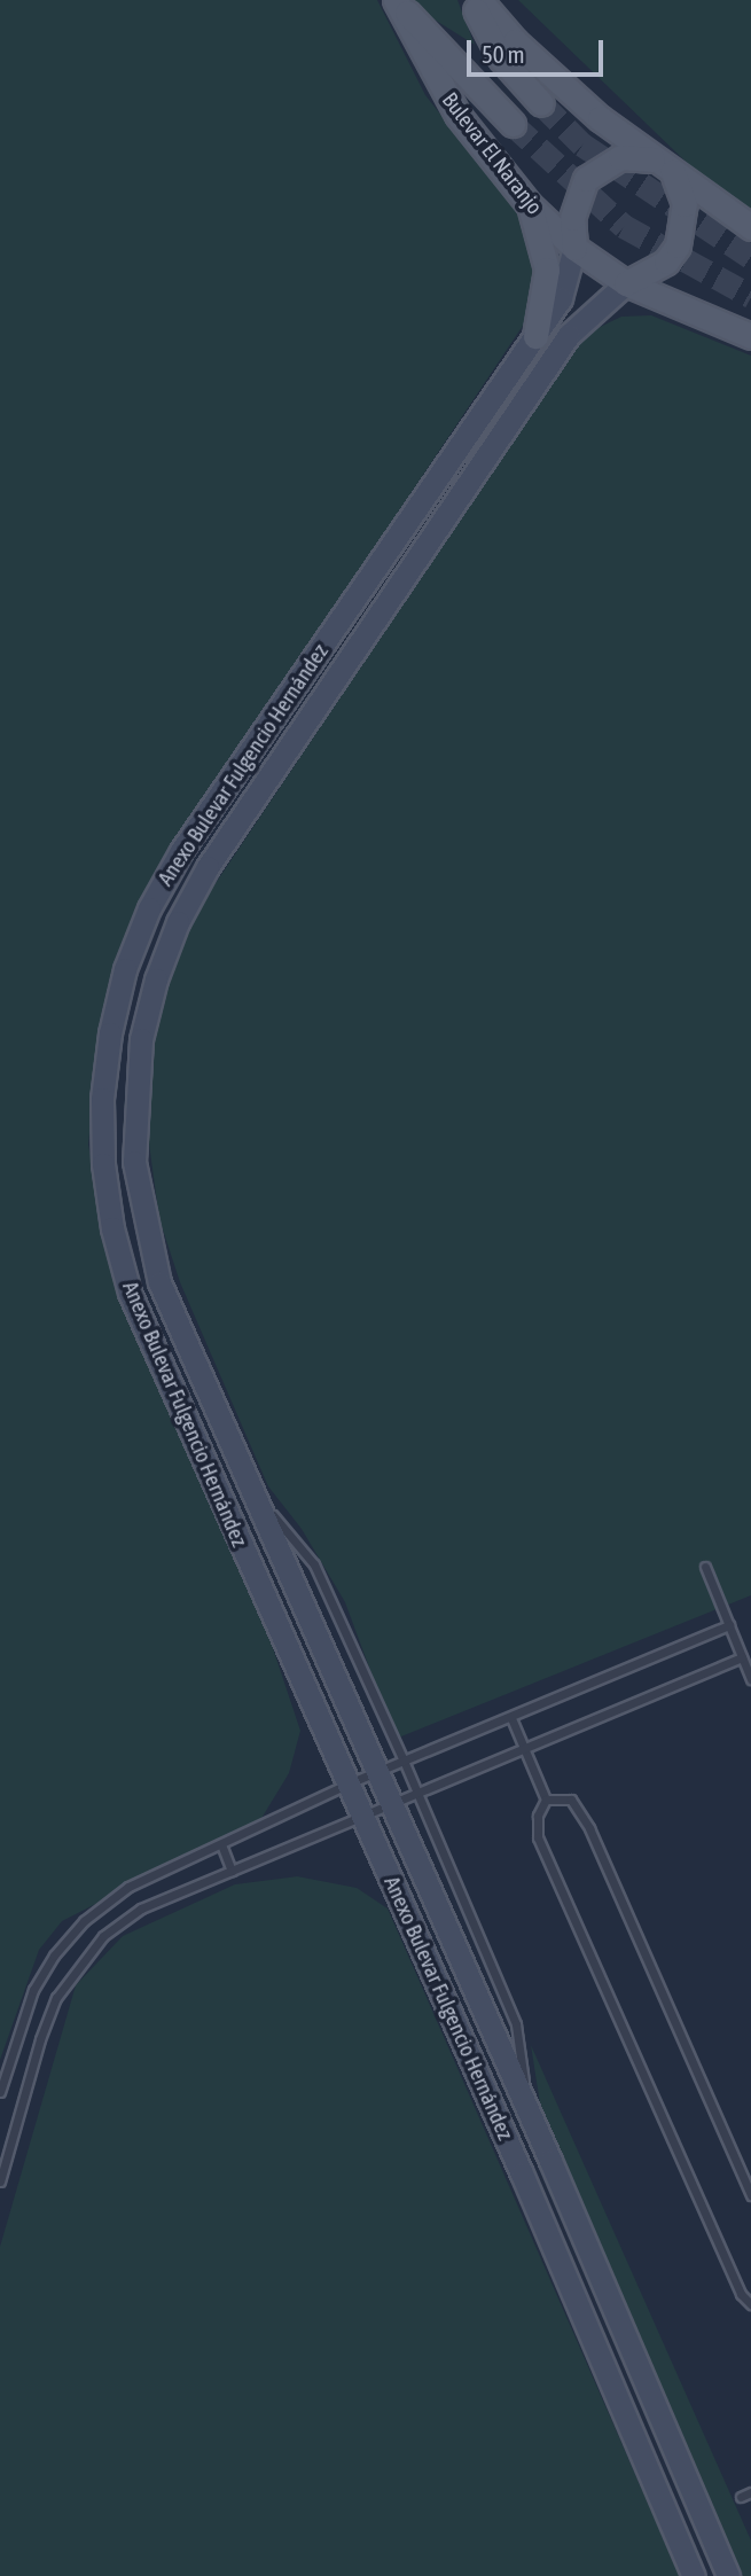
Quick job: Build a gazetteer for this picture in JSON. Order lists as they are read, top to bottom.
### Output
{
  "streets": {
    "main road": ["Bulevar El Naranjo", "Anexo Bulevar Fulgencio Hernández"]
  },
  "crossings": [
    ["Bulevar El Naranjo", "Anexo Bulevar Fulgencio Hernández"]
  ],
  "scale_bar": "50 m"
}
